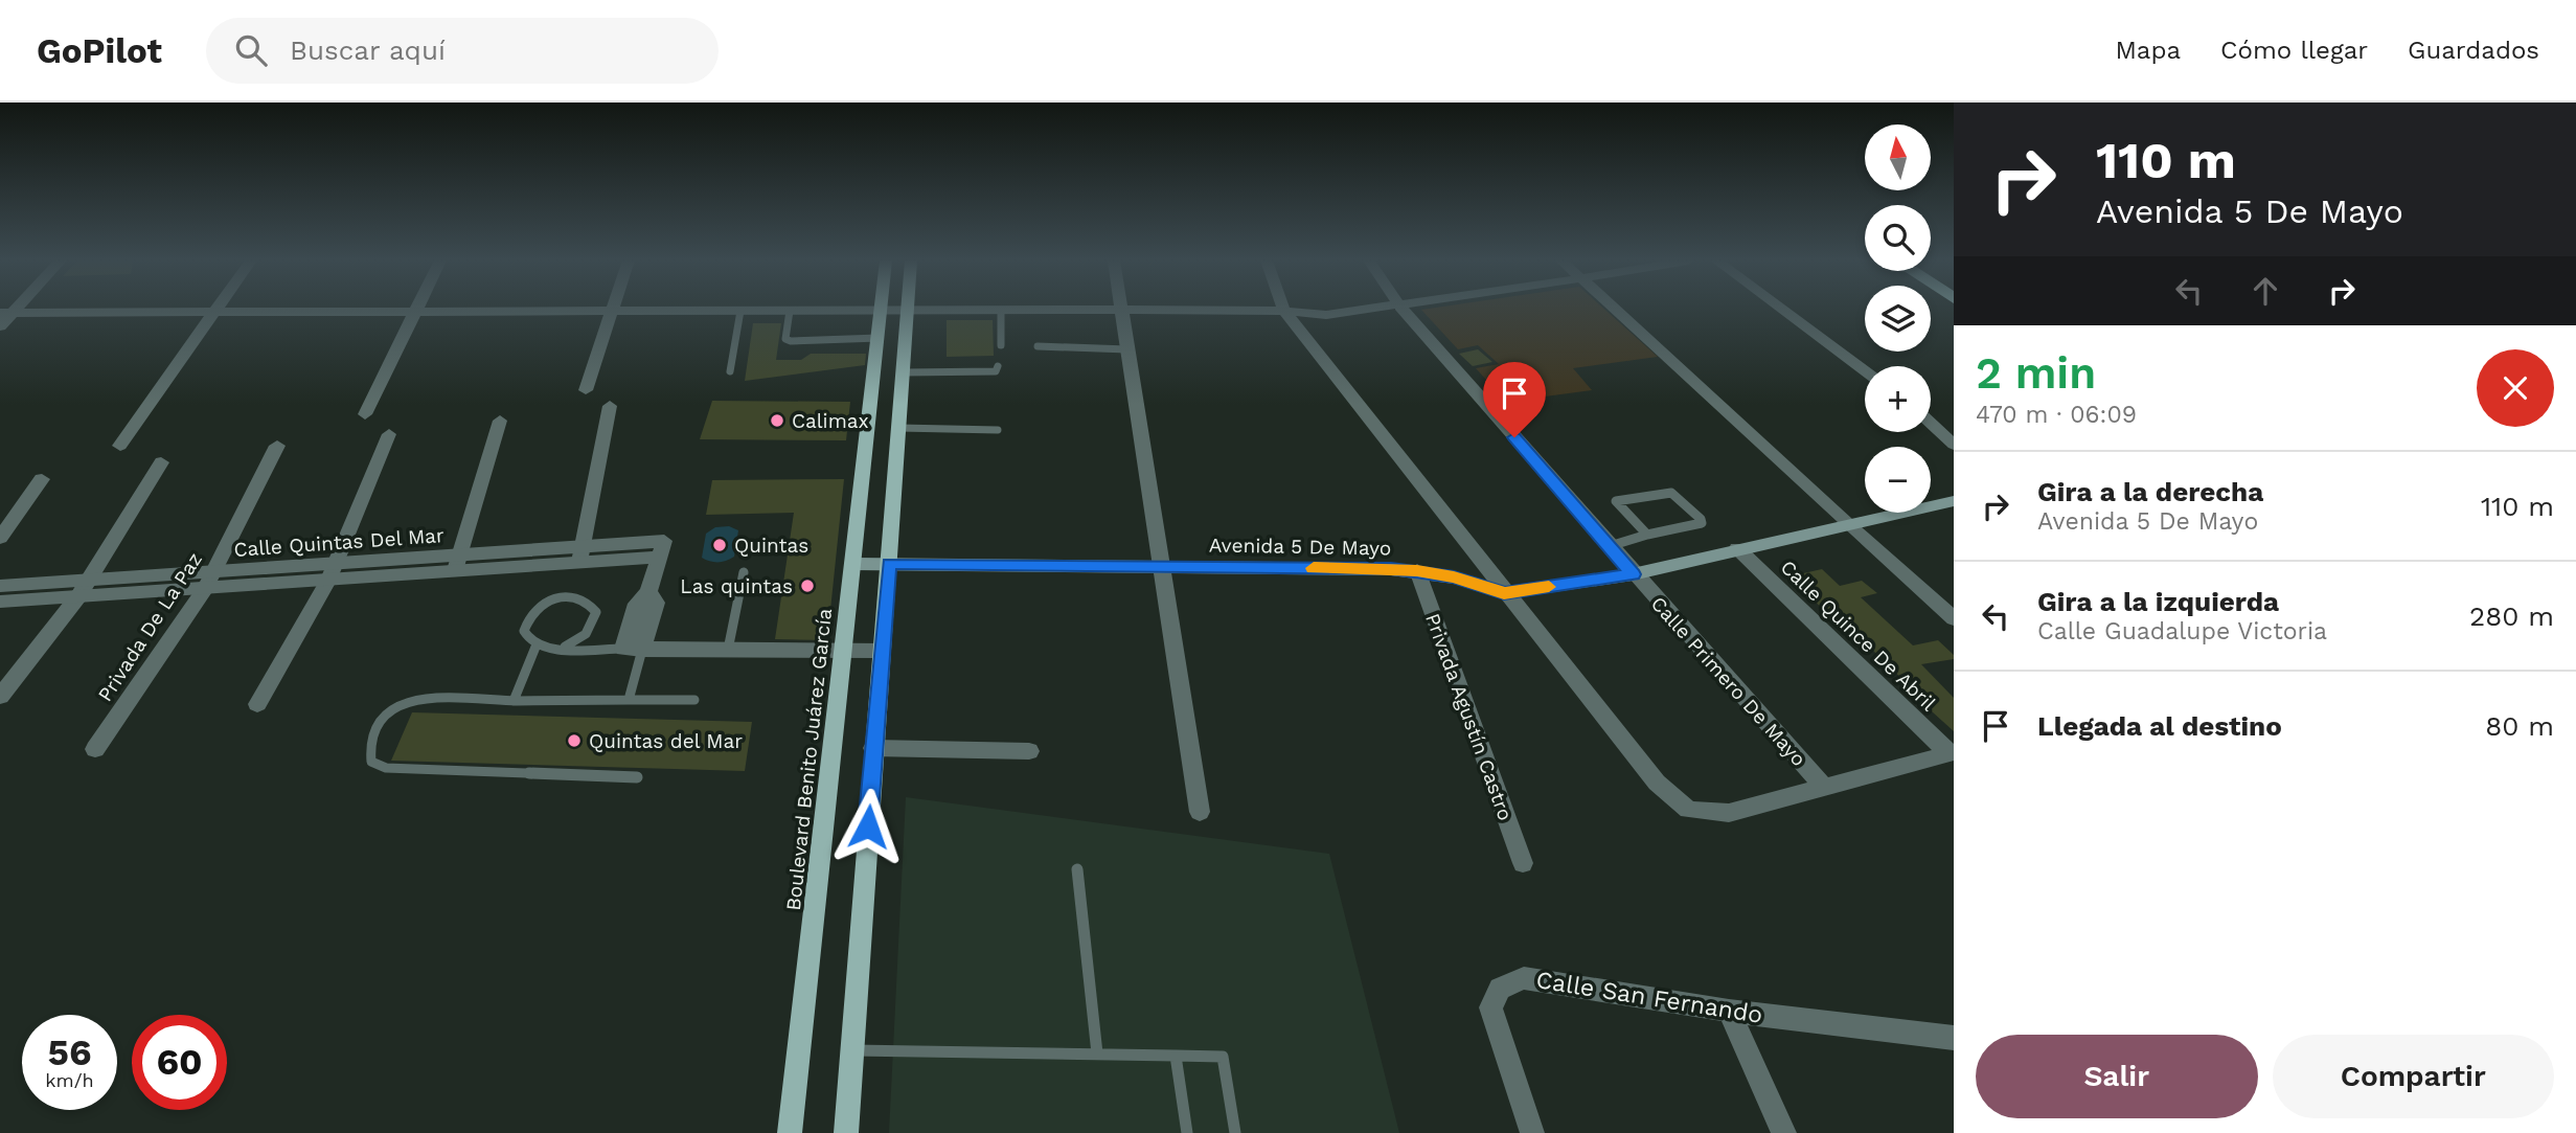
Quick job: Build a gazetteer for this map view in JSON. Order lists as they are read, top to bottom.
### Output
{
  "streets": {
    "main road": ["Avenida 5 De Mayo", "Boulevard Benito Juárez García"],
    "street": [
      "Calle Quintas Del Mar",
      "Privada De La Paz",
      "Calle Quince De Abril",
      "Calle Primero De Mayo",
      "Privada Agustín Castro",
      "Calle San Fernando"
    ]
  },
  "crossings": [
    ["Calle Quintas Del Mar", "Privada De La Paz"],
    ["Avenida 5 De Mayo", "Calle Quince De Abril"],
    ["Avenida 5 De Mayo", "Calle Primero De Mayo"],
    ["Avenida 5 De Mayo", "Privada Agustín Castro"],
    ["Avenida 5 De Mayo", "Boulevard Benito Juárez García"]
  ],
  "places": [
    "Calimax",
    "Quintas",
    "Las quintas",
    "Quintas del Mar"
  ],
  "north": "top",
  "page": {
    "header": "GoPilot",
    "search": "Buscar aquí",
    "nav": ["Mapa", "Cómo llegar", "Guardados"],
    "turn": ["110 m", "Avenida 5 De Mayo"],
    "map_buttons": ["+", "−"],
    "heading": ["2 min", "470 m · 06:09"],
    "list": [
      {
        "name": "Gira a la derecha",
        "note": "Avenida 5 De Mayo",
        "value": "110 m"
      },
      {
        "name": "Gira a la izquierda",
        "note": "Calle Guadalupe Victoria",
        "value": "280 m"
      },
      {
        "name": "Llegada al destino",
        "value": "80 m"
      }
    ],
    "speed": "56 km/h",
    "limit": "60",
    "buttons": ["Salir", "Compartir"]
  }
}
